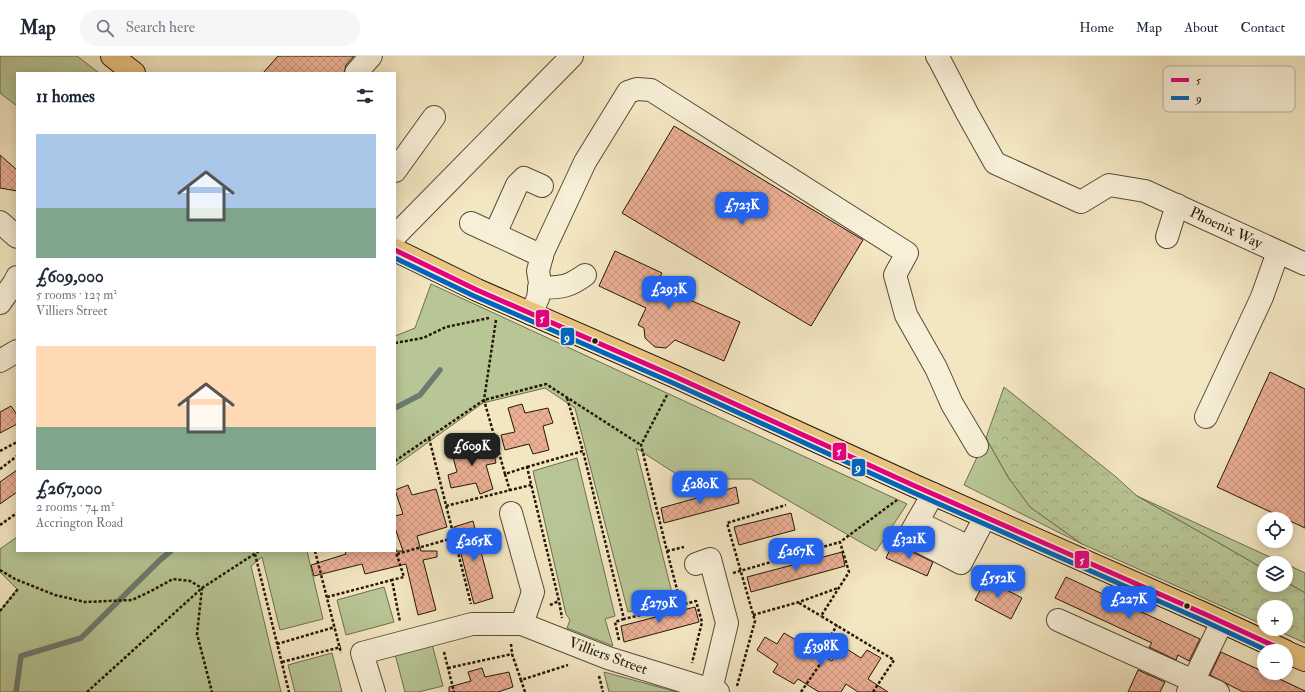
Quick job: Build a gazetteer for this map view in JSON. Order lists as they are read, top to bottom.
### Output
{
  "streets": {
    "street": ["Phoenix Way", "Villiers Street"]
  },
  "lines": ["transit line 5", "transit line 9"],
  "legend": ["5", "9"],
  "page": {
    "header": "Map",
    "search": "Search here",
    "nav": [
      "Home",
      "Map",
      "About",
      "Contact"
    ],
    "heading": "11 homes",
    "list": [
      {
        "name": "£609,000",
        "note": "5 rooms · 123 m² · Villiers Street"
      },
      {
        "name": "£267,000",
        "note": "2 rooms · 74 m² · Accrington Road"
      }
    ],
    "price": [
      "£723K",
      "£293K",
      "£609K",
      "£280K",
      "£321K",
      "£265K",
      "£267K",
      "£552K",
      "£227K",
      "£279K",
      "£398K"
    ],
    "map_buttons": ["+", "−"]
  }
}
